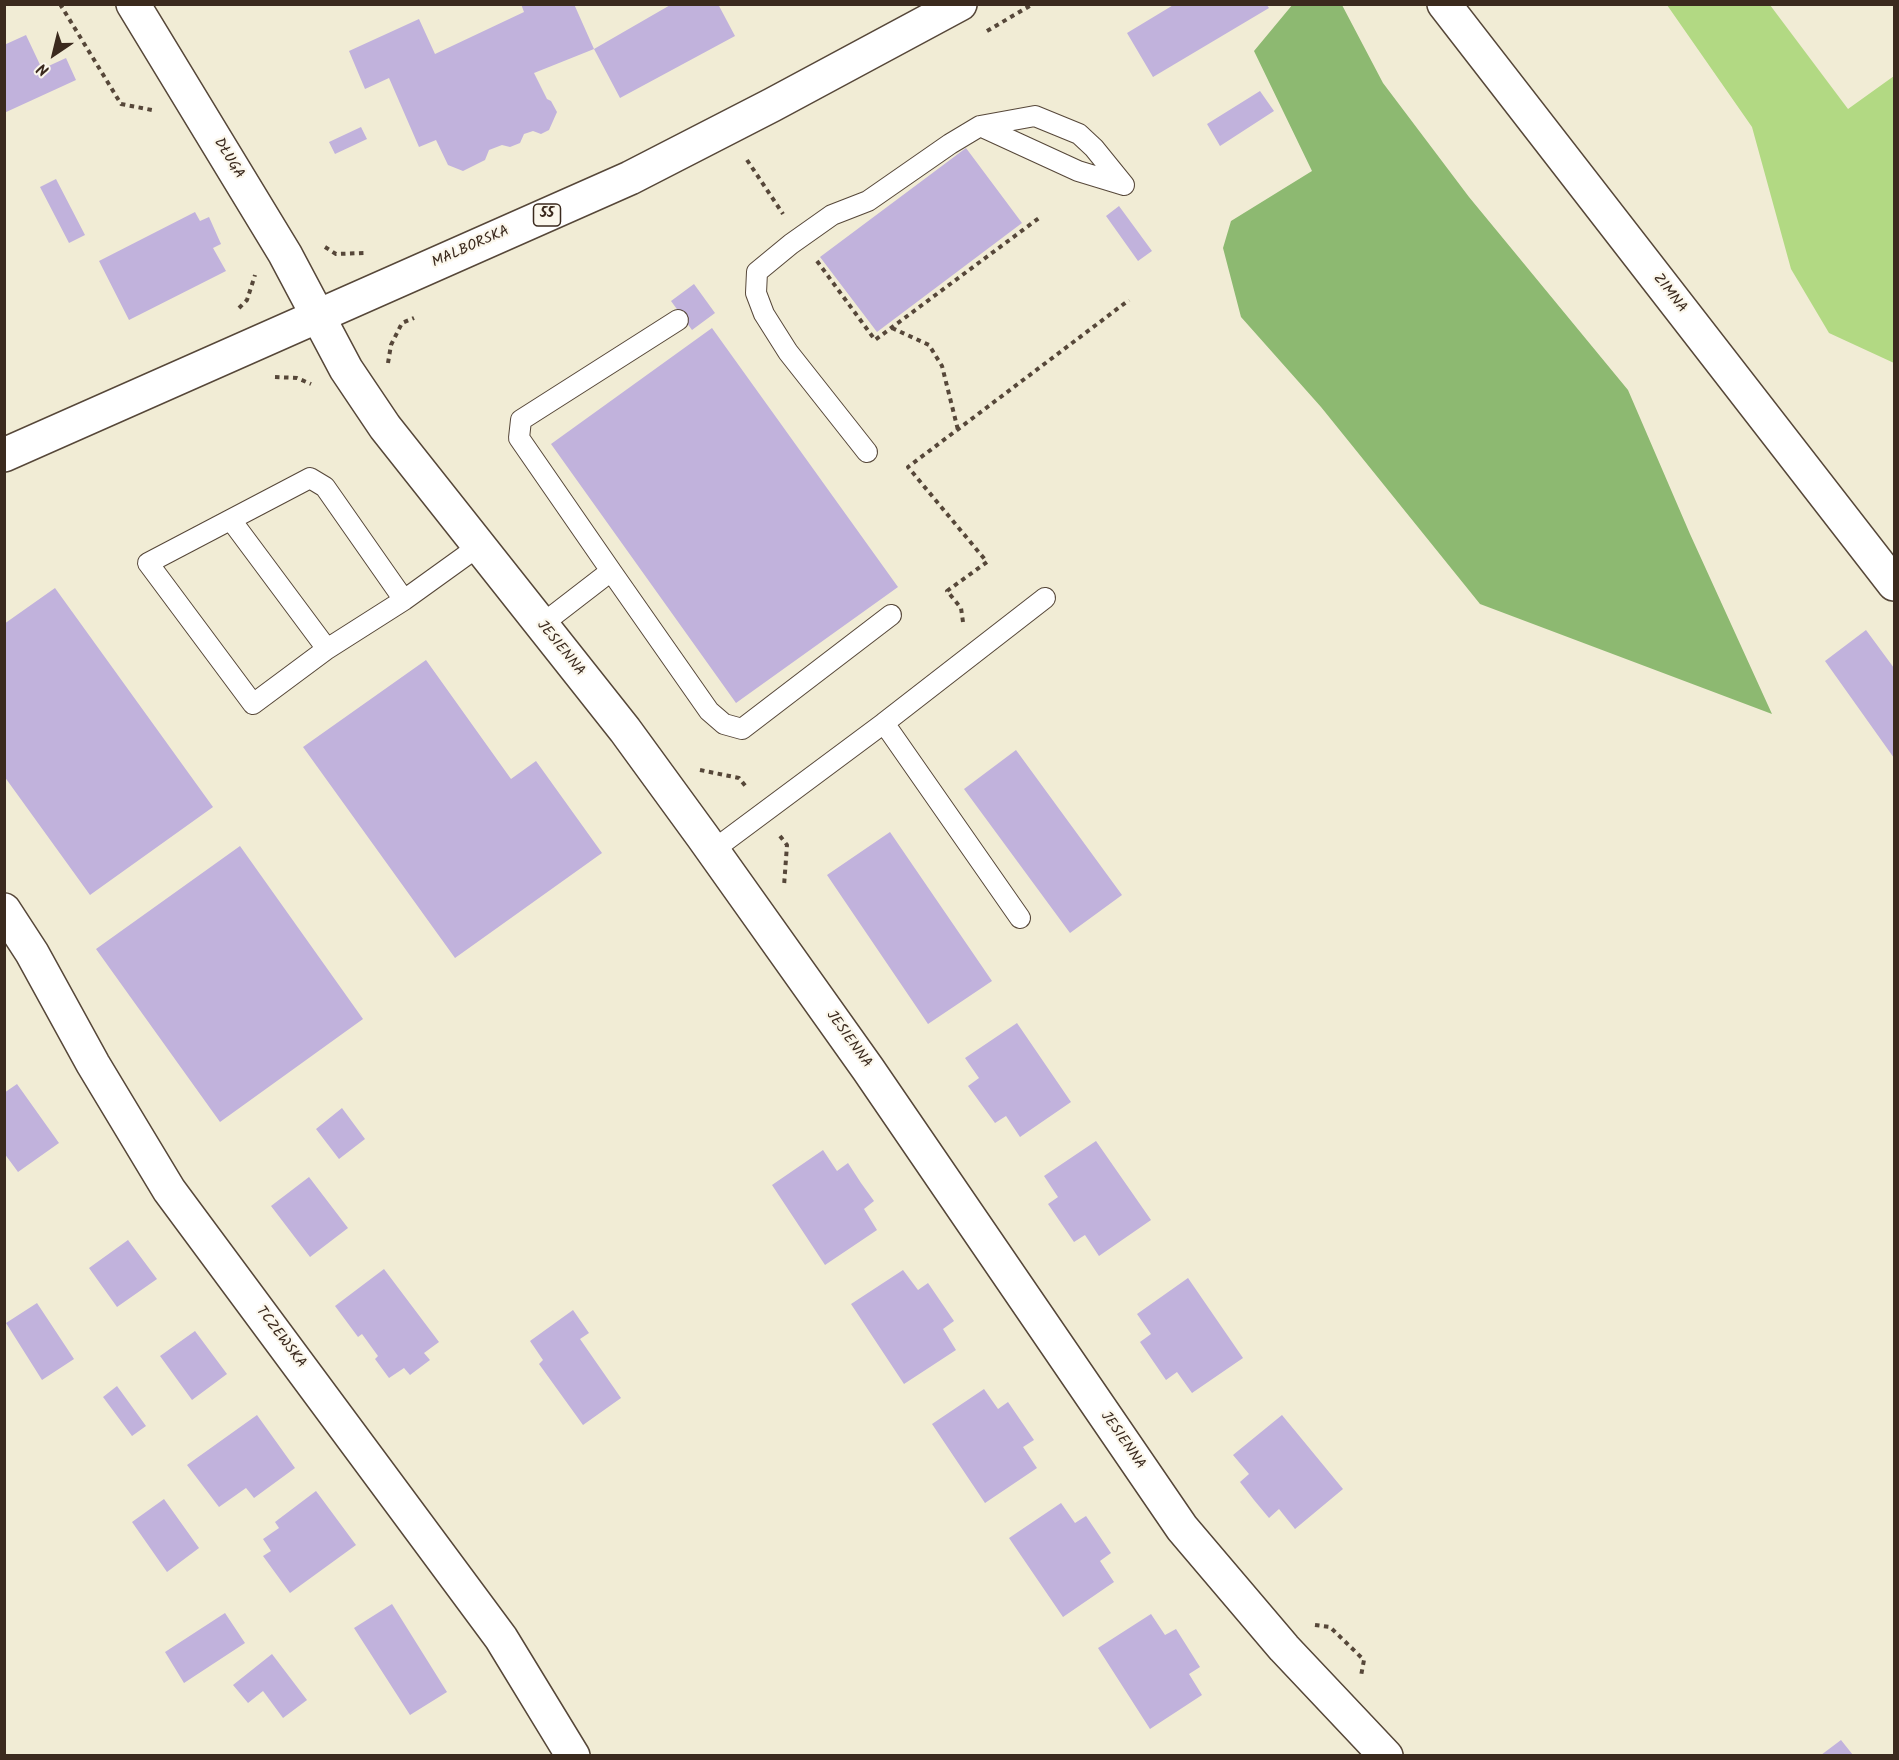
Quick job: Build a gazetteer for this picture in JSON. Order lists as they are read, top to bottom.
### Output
{
  "streets": {
    "street": [
      "DŁUGA",
      "55",
      "MALBORSKA",
      "ZIMNA",
      "JESIENNA",
      "TCZEWSKA"
    ]
  },
  "crossings": [
    ["DŁUGA", "MALBORSKA"],
    ["DŁUGA", "JESIENNA"],
    ["MALBORSKA", "JESIENNA"]
  ],
  "north": "bottom left"
}
